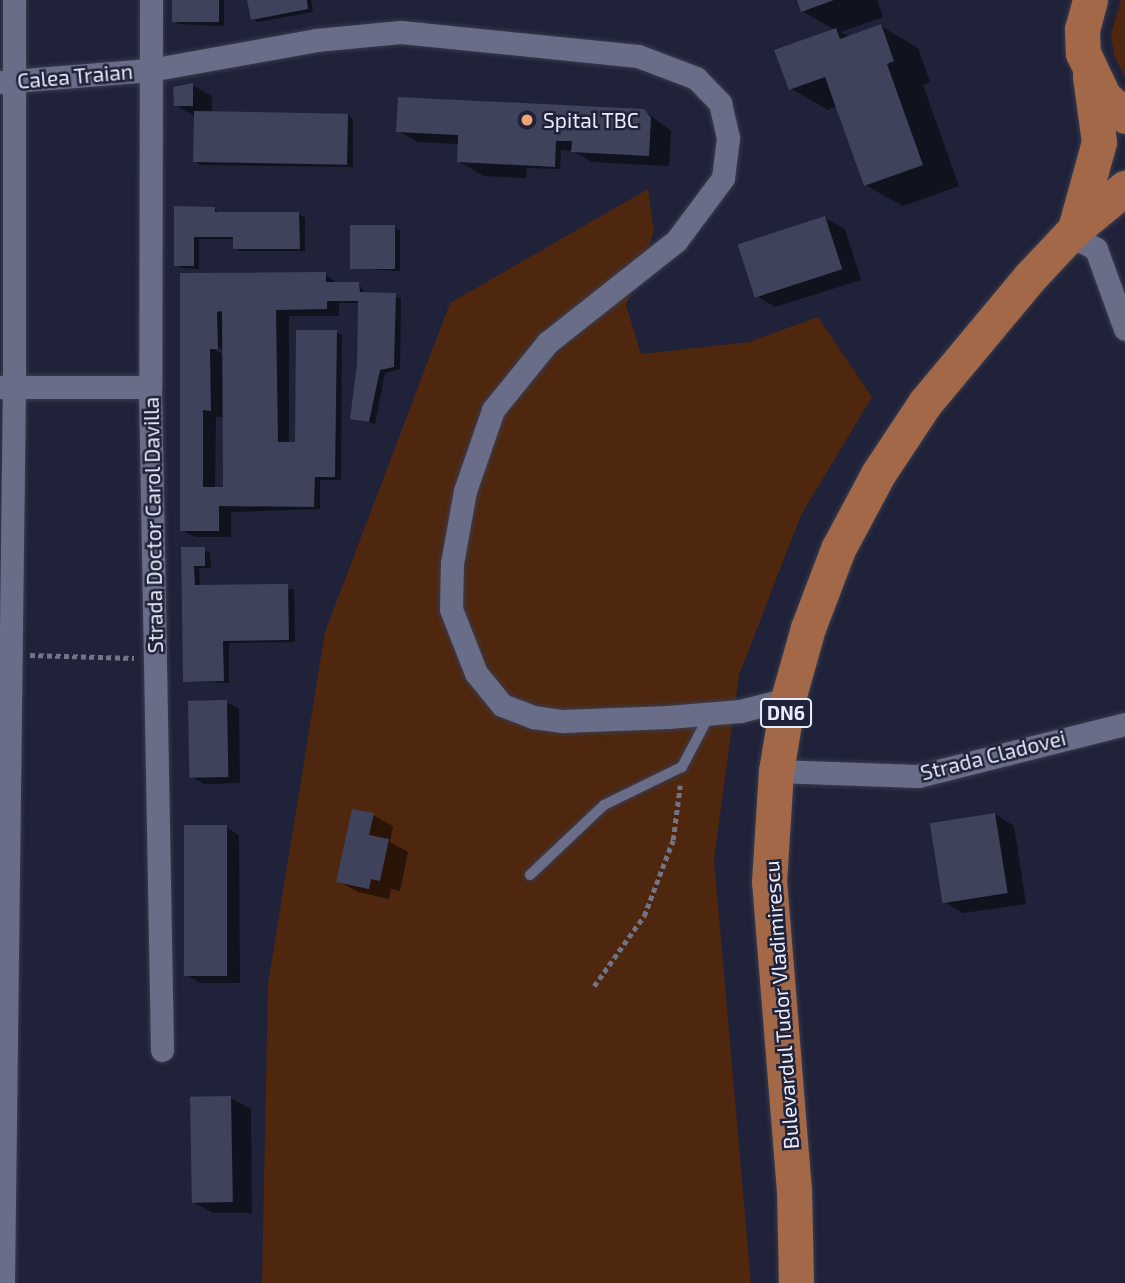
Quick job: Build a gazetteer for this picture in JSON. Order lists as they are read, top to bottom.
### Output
{
  "streets": {
    "main road": ["DN6", "Bulevardul Tudor Vladimirescu"],
    "street": ["Calea Traian", "Strada Doctor Carol Davilla", "Strada Cladovei"]
  },
  "crossings": [
    ["Calea Traian", "Strada Doctor Carol Davilla"],
    ["Calea Traian", "Bulevardul Tudor Vladimirescu"],
    ["DN6", "Bulevardul Tudor Vladimirescu"],
    ["Strada Cladovei", "Bulevardul Tudor Vladimirescu"]
  ],
  "places": ["Spital TBC"]
}
